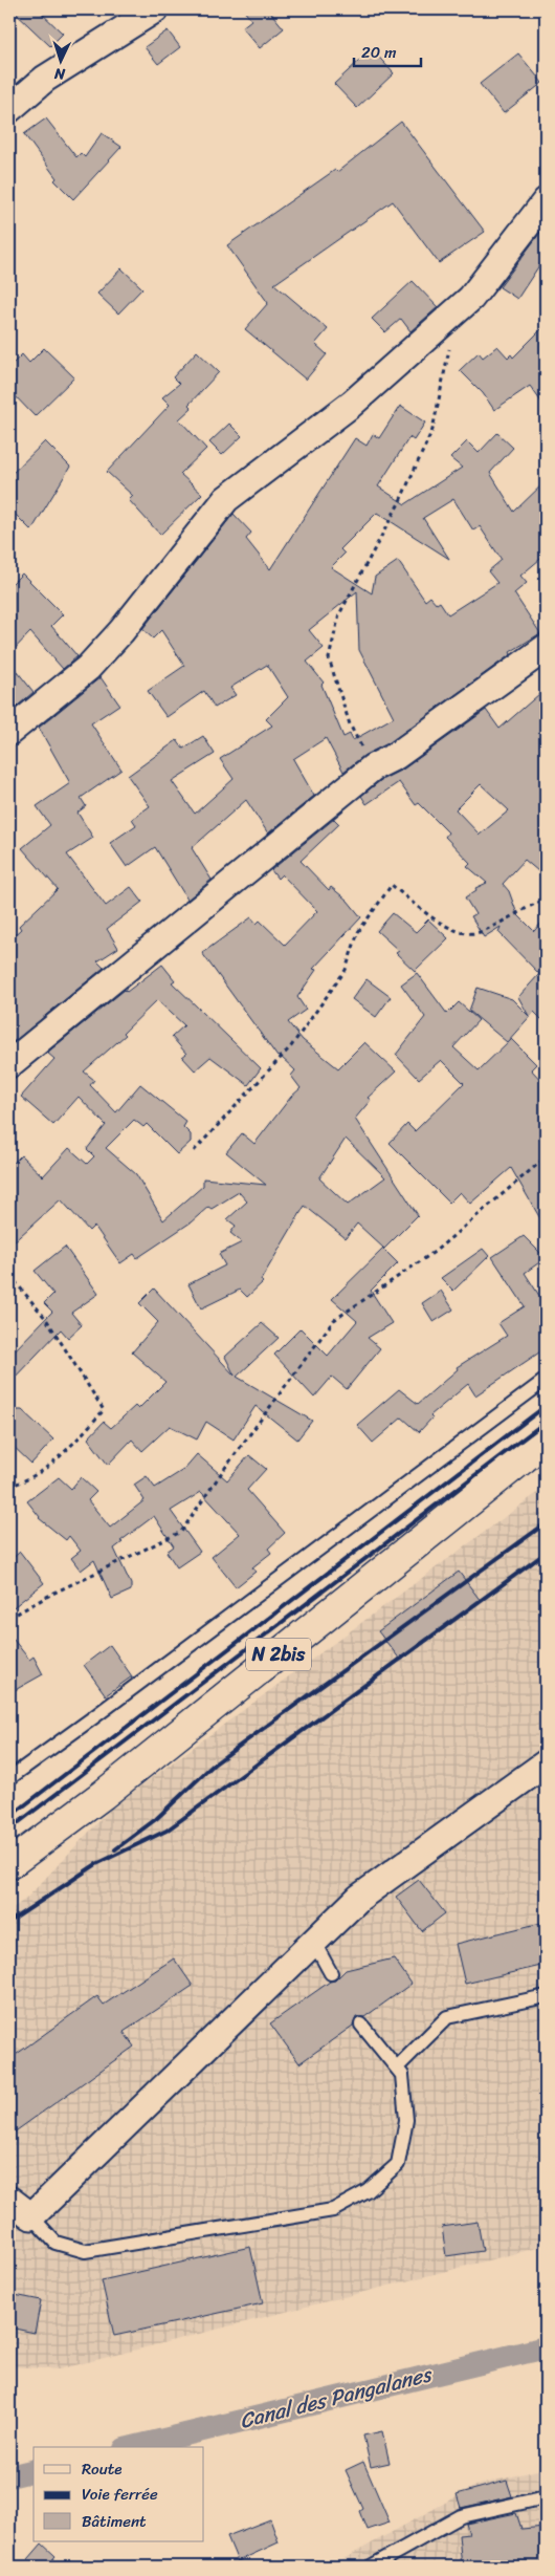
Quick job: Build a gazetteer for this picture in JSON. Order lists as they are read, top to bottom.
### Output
{
  "streets": {
    "main road": ["N 2bis"]
  },
  "water": ["Canal des Pangalanes"],
  "legend": ["Route", "Voie ferrée", "Bâtiment"],
  "scale_bar": "20 m",
  "north": "bottom"
}
